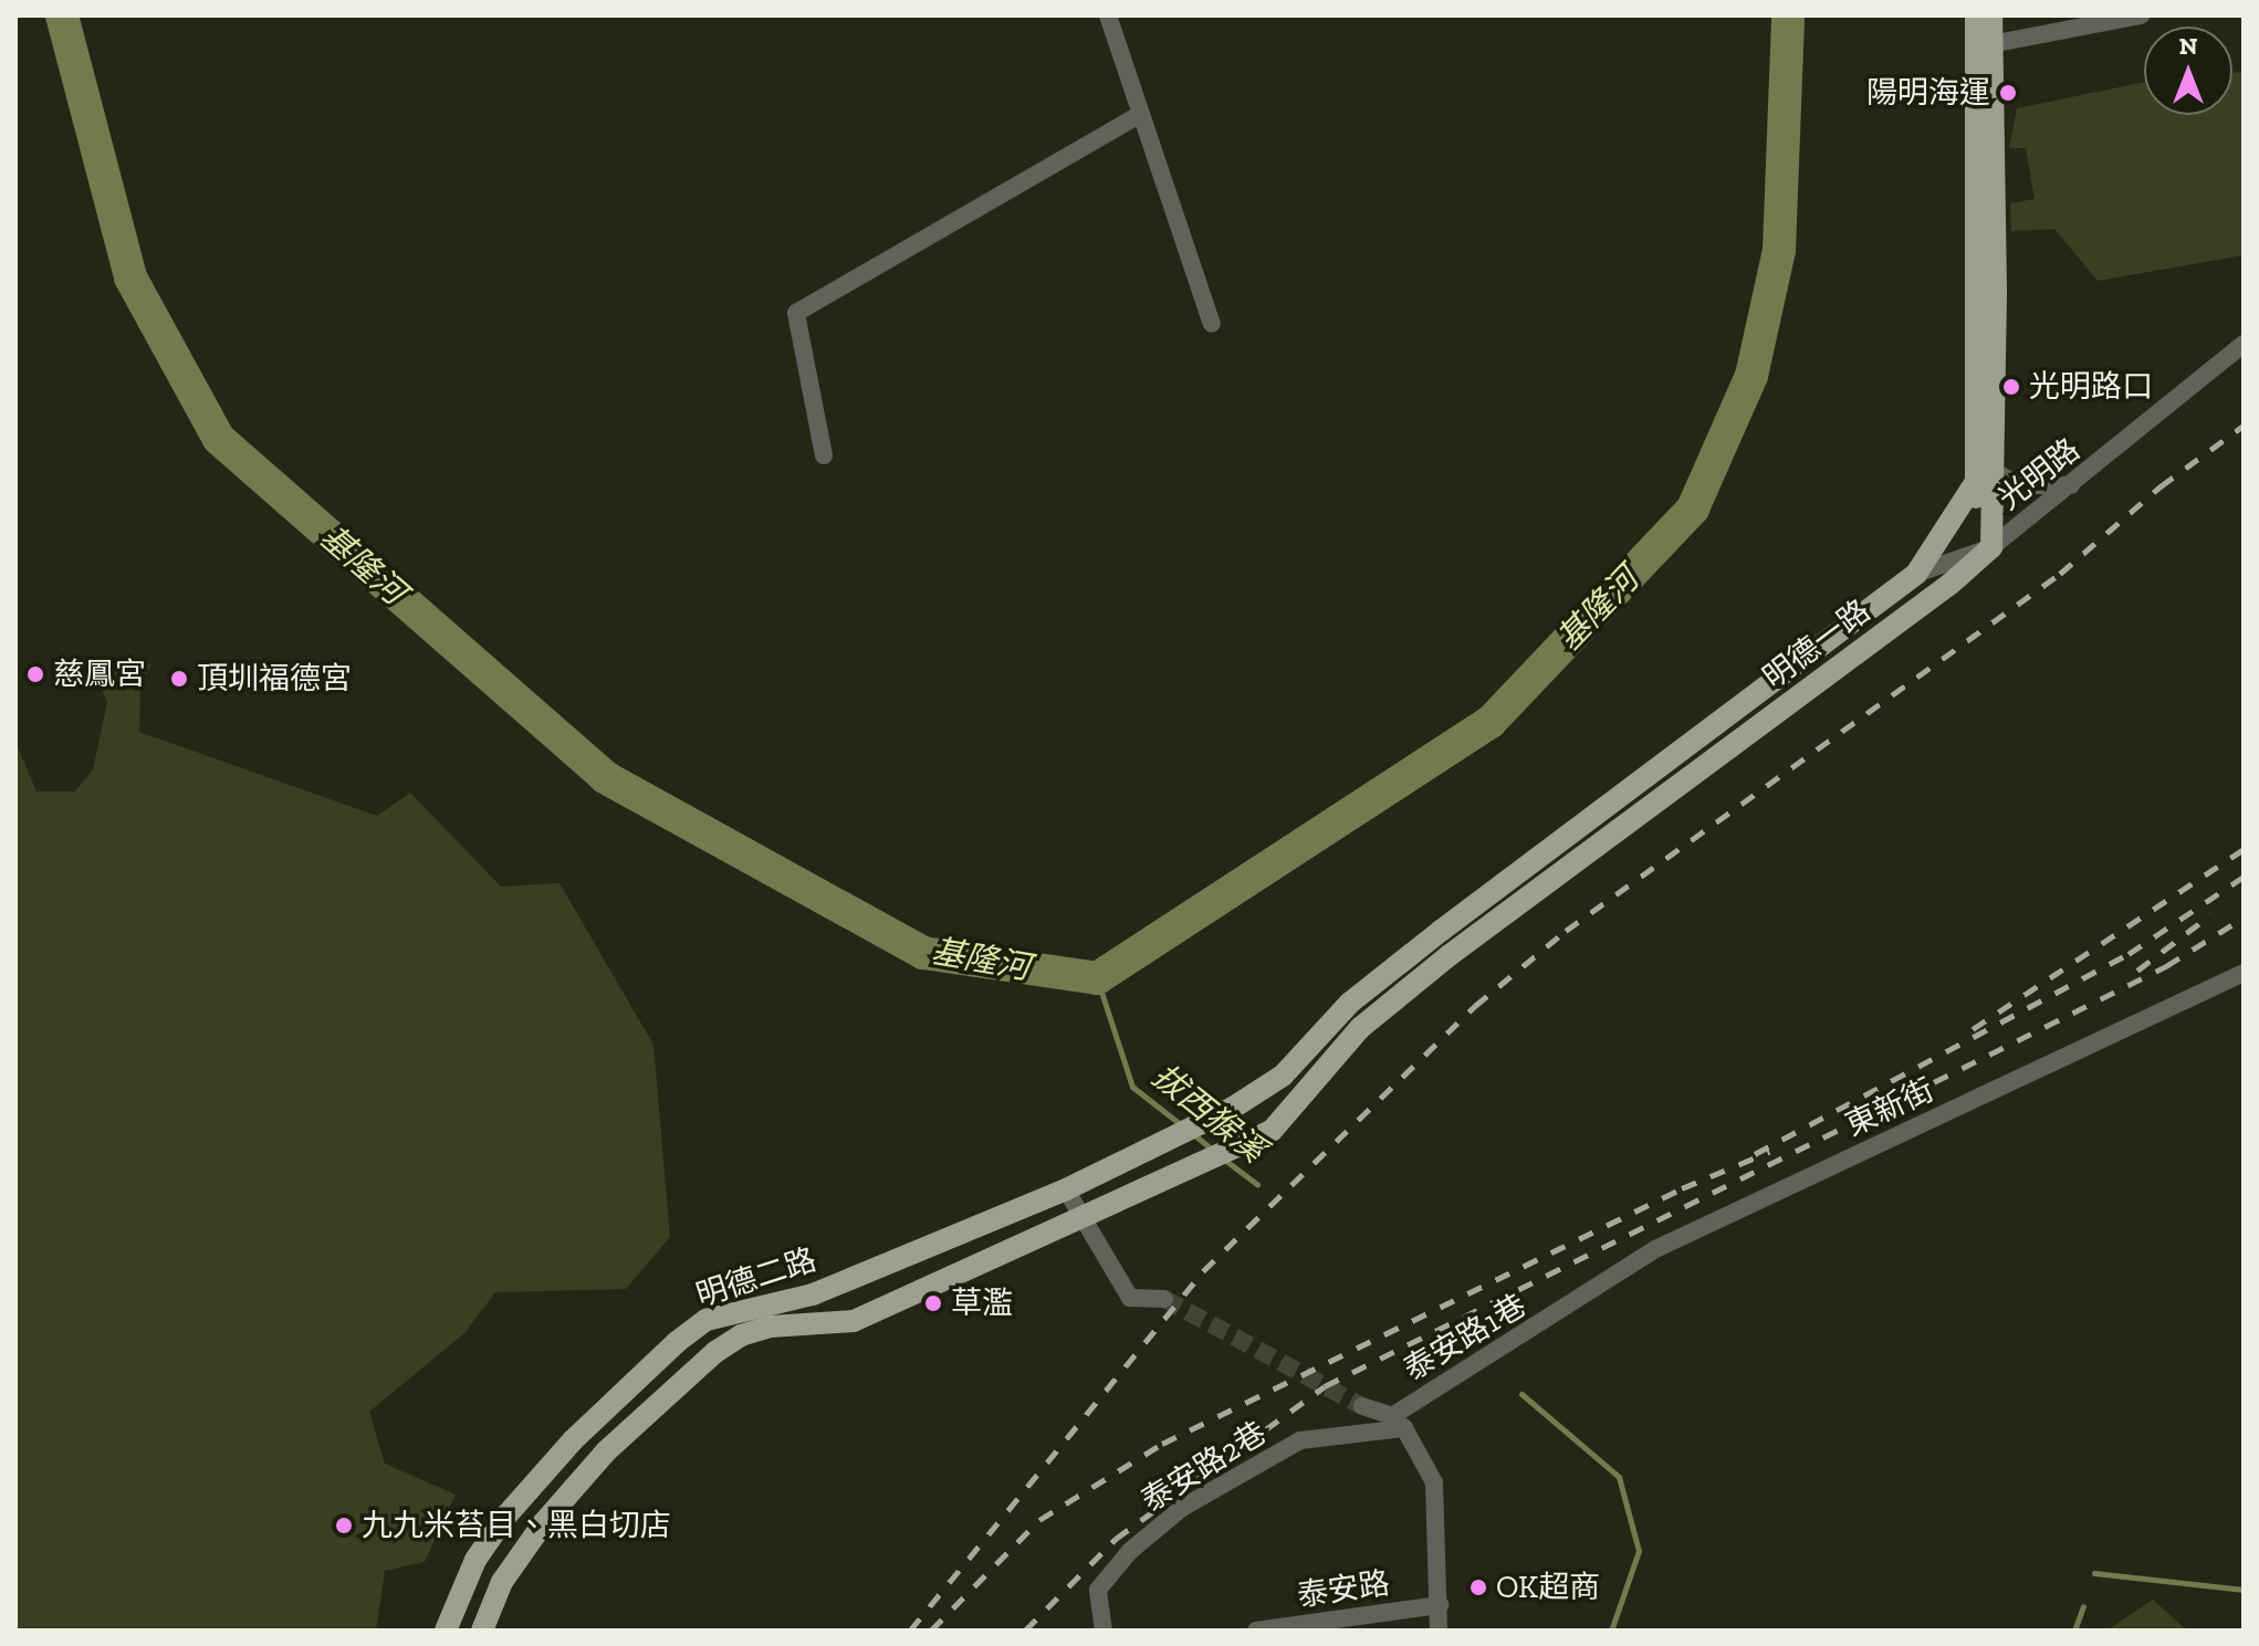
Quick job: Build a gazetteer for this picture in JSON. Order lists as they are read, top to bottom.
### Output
{
  "streets": {
    "main road": ["明德一路", "明德二路"],
    "street": [
      "光明路",
      "東新街",
      "泰安路1巷",
      "泰安路2巷",
      "泰安路"
    ]
  },
  "crossings": [
    ["光明路", "明德一路"],
    ["明德一路", "明德二路"],
    ["東新街", "泰安路1巷"],
    ["泰安路1巷", "泰安路2巷"]
  ],
  "water": ["基隆河", "拔西猴溪"],
  "places": [
    "陽明海運",
    "光明路口",
    "慈鳳宮",
    "頂圳福德宮",
    "草濫",
    "九九米苔目、黑白切店",
    "OK超商"
  ],
  "north": "top"
}
